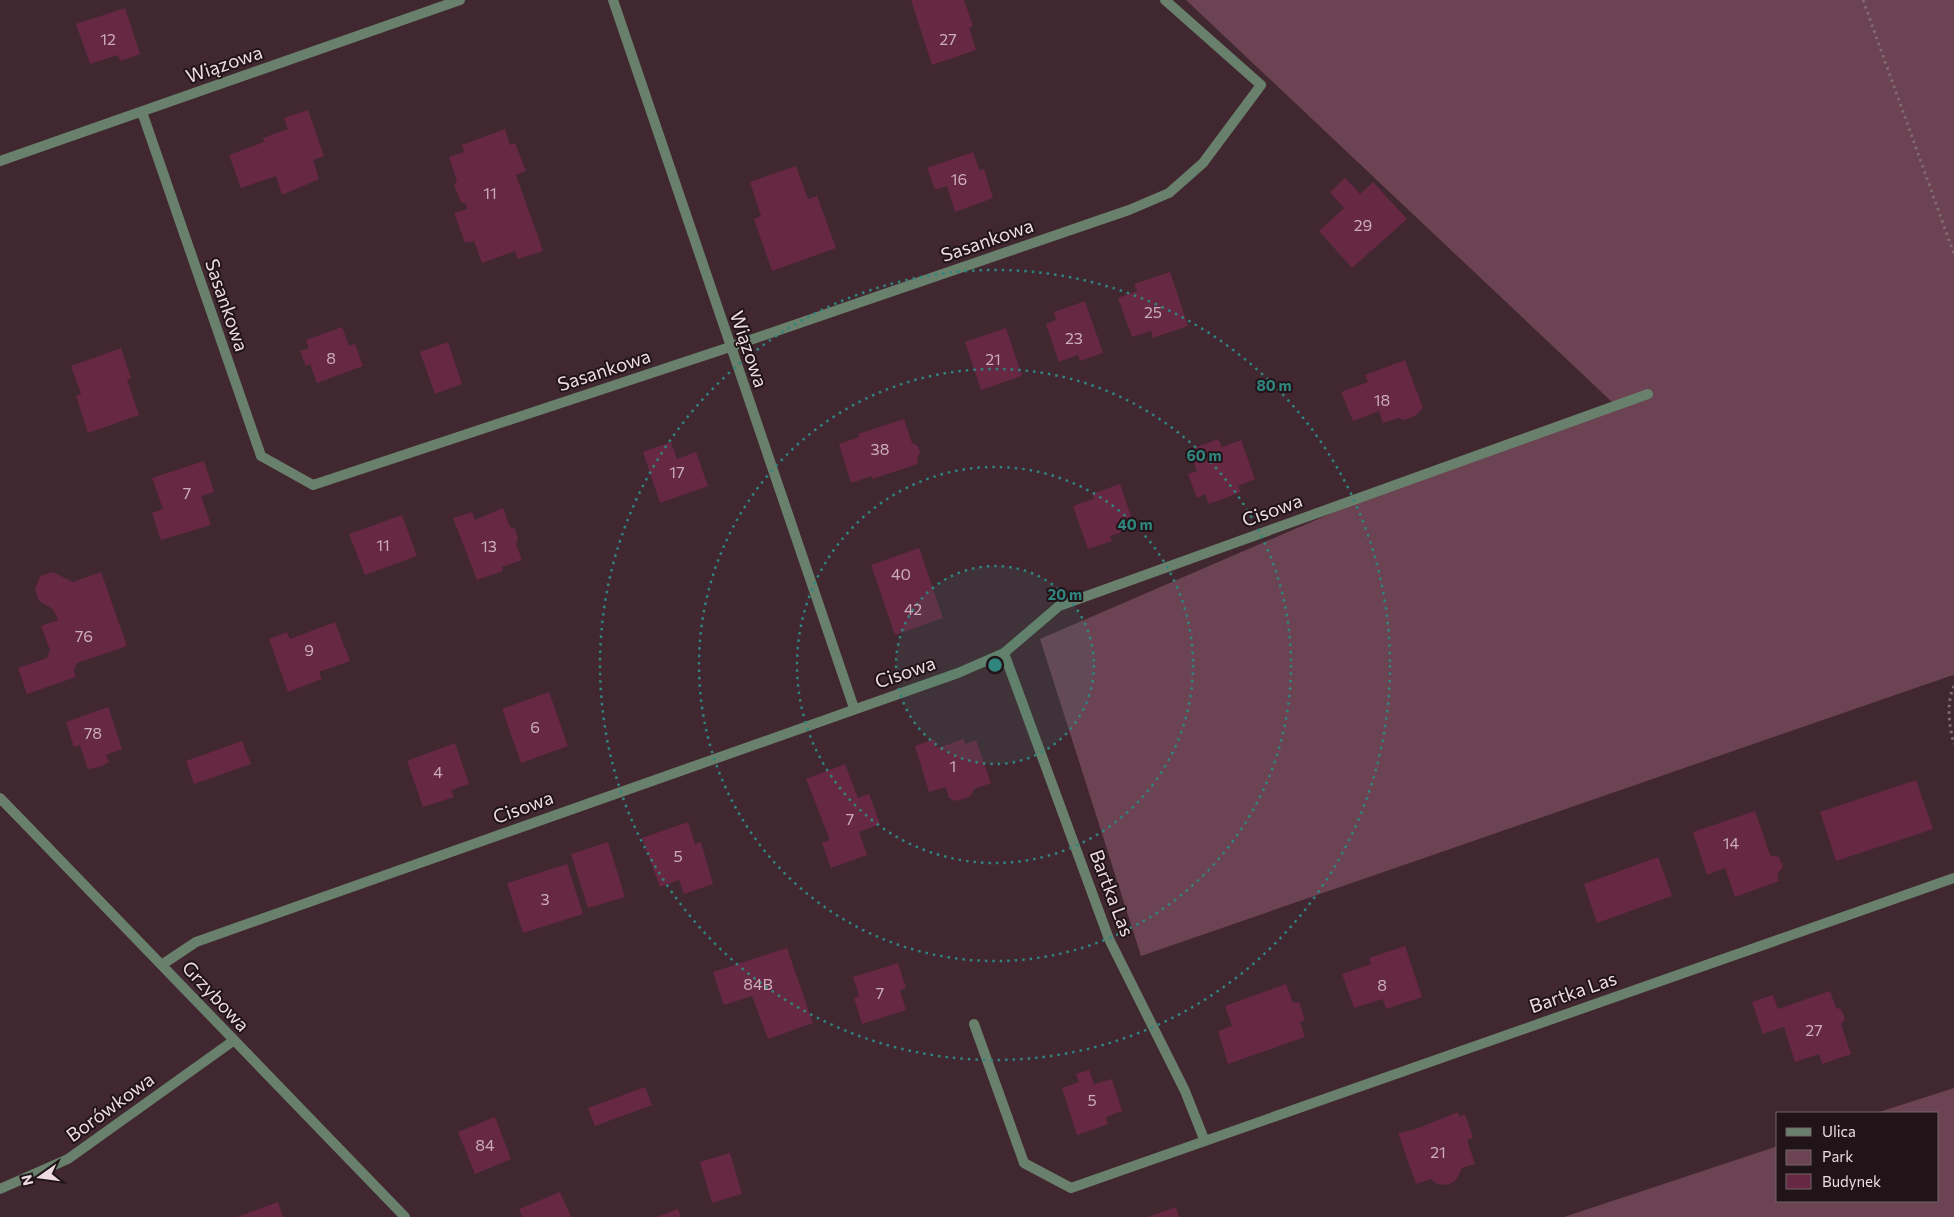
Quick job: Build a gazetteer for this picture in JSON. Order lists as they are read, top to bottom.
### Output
{
  "streets": {
    "street": [
      "Wiązowa",
      "Sasankowa",
      "Cisowa",
      "Bartka Las",
      "Grzybowa",
      "Borówkowa"
    ]
  },
  "crossings": [
    ["Wiązowa", "Sasankowa"],
    ["Wiązowa", "Cisowa"],
    ["Cisowa", "Bartka Las"],
    ["Cisowa", "Grzybowa"],
    ["Grzybowa", "Borówkowa"]
  ],
  "house_numbers": [
    "12",
    "27",
    "16",
    "11",
    "29",
    "25",
    "23",
    "8",
    "21",
    "18",
    "38",
    "17",
    "7",
    "11",
    "13",
    "40",
    "42",
    "76",
    "9",
    "6",
    "78",
    "1",
    "4",
    "7",
    "14",
    "5",
    "3",
    "84B",
    "8",
    "7",
    "27",
    "5",
    "84",
    "21"
  ],
  "legend": ["Ulica", "Park", "Budynek"],
  "north": "left",
  "rings": [
    "80 m",
    "60 m",
    "40 m",
    "20 m"
  ]
}
